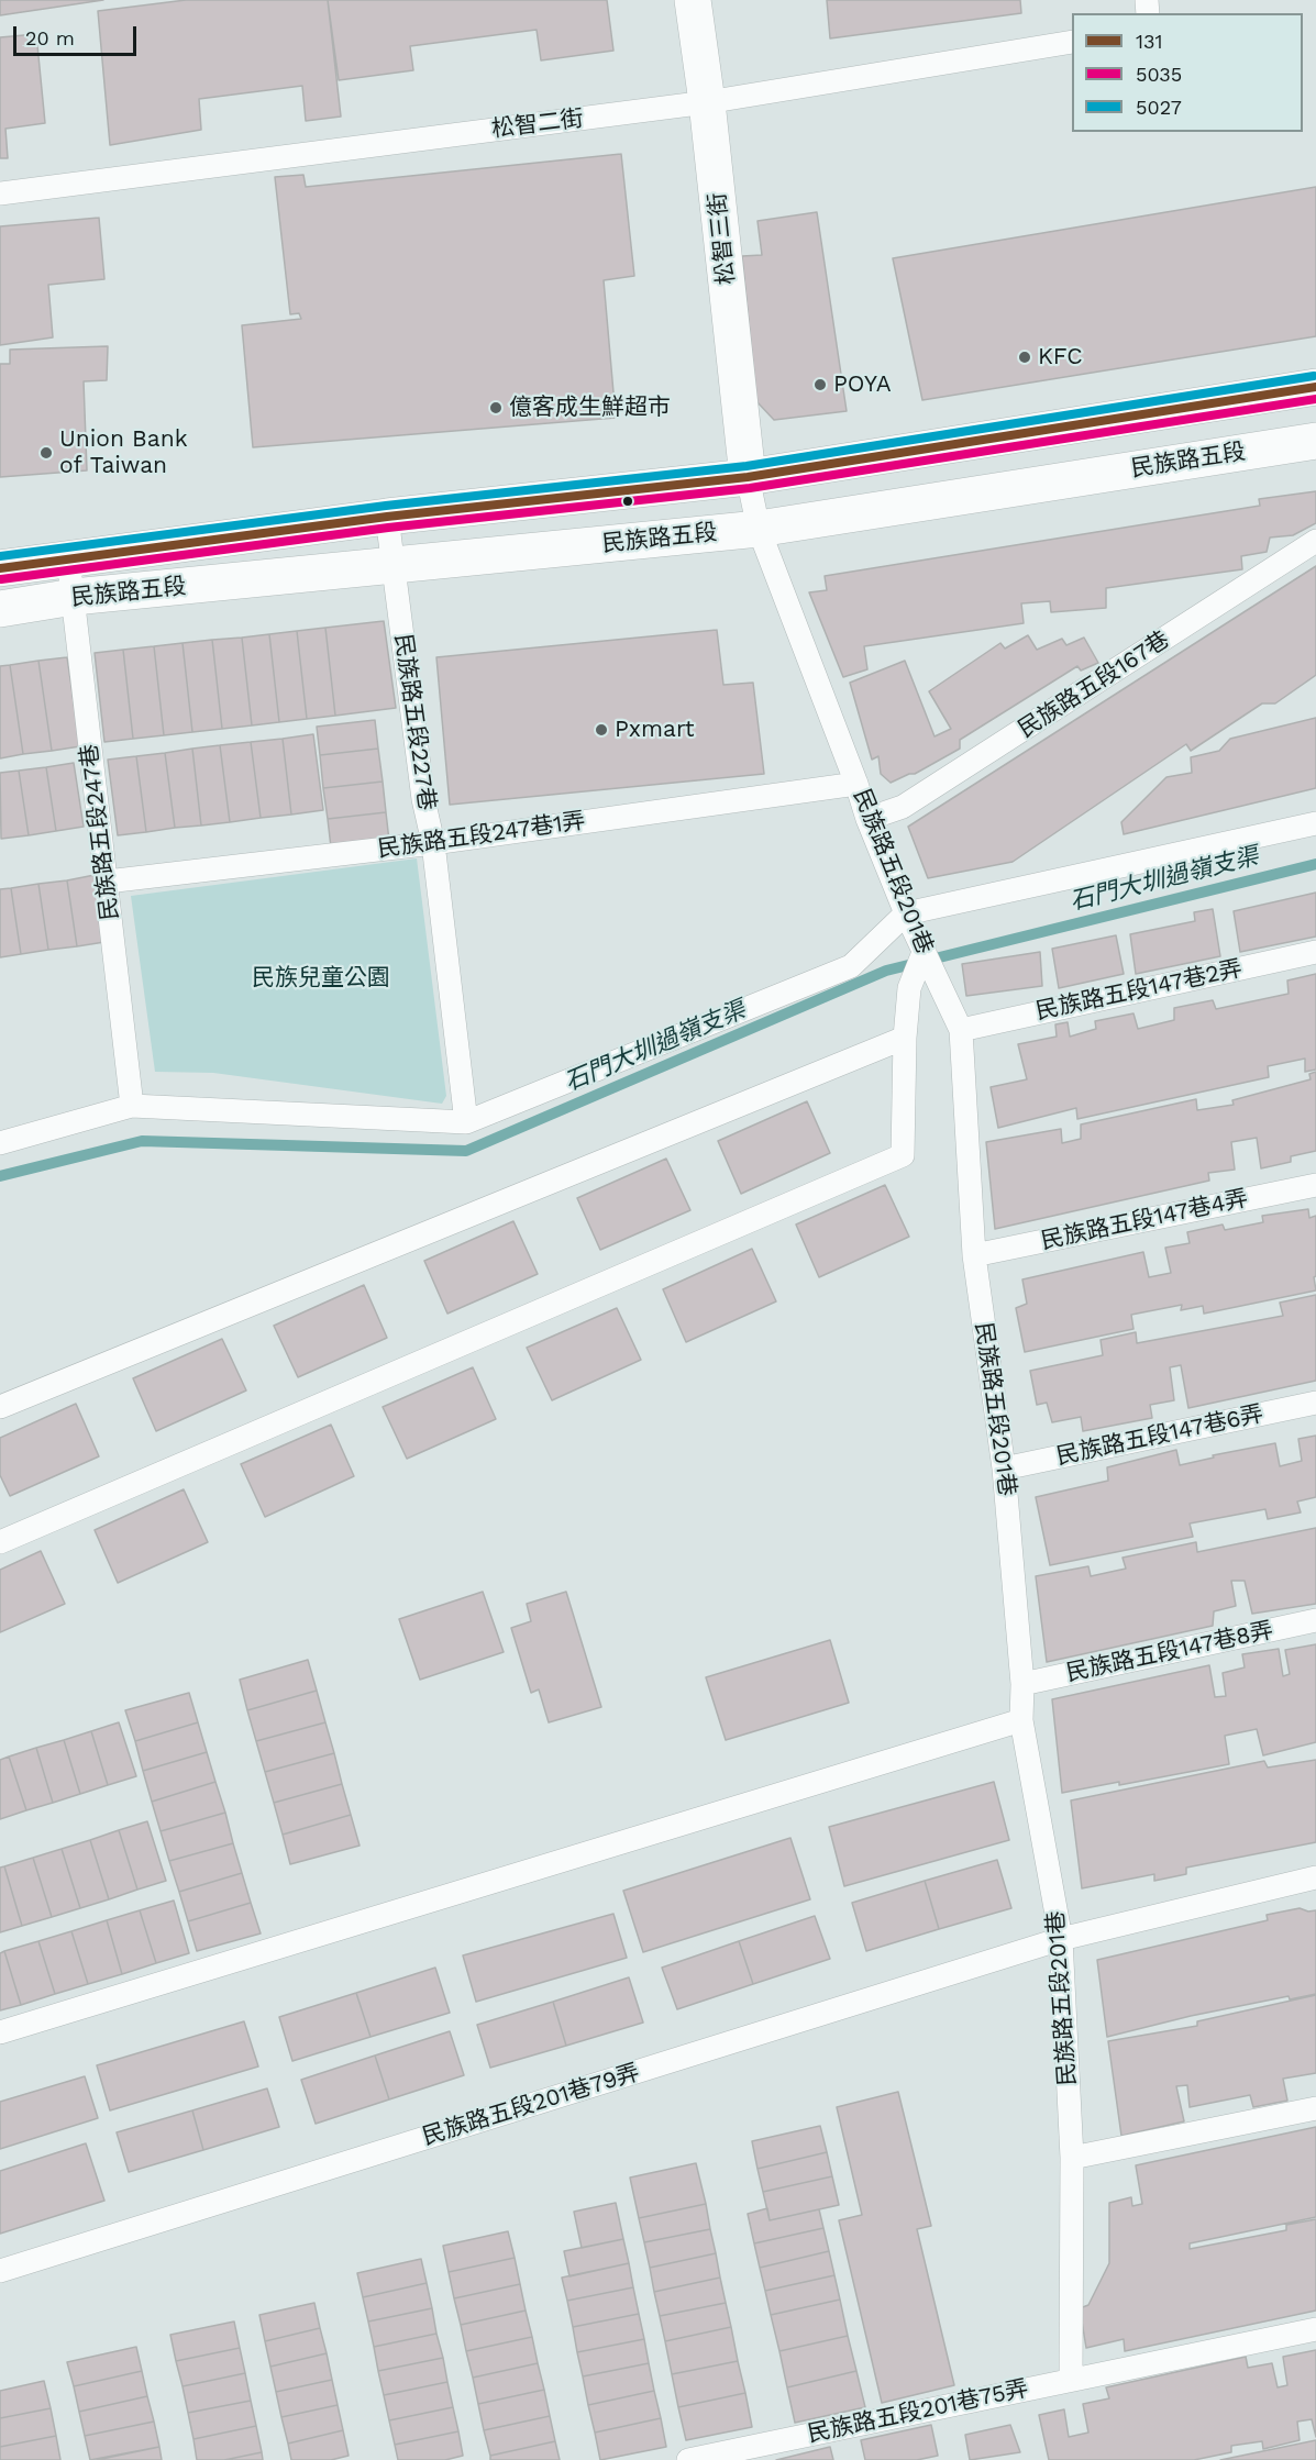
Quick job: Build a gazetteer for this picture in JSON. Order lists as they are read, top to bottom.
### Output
{
  "streets": {
    "main road": ["松智三街", "民族路五段"],
    "lane": [
      "松智二街",
      "民族路五段167巷",
      "民族路五段227巷",
      "民族路五段247巷",
      "民族路五段247巷1弄",
      "民族路五段201巷",
      "民族路五段147巷2弄",
      "民族路五段147巷4弄",
      "民族路五段147巷6弄",
      "民族路五段147巷8弄",
      "民族路五段201巷79弄",
      "民族路五段201巷75弄"
    ]
  },
  "crossings": [
    ["松智二街", "松智三街"],
    ["松智三街", "民族路五段"],
    ["松智三街", "民族路五段201巷"],
    ["民族路五段", "民族路五段227巷"],
    ["民族路五段", "民族路五段247巷"],
    ["民族路五段", "民族路五段201巷"],
    ["民族路五段167巷", "民族路五段201巷"],
    ["民族路五段227巷", "民族路五段247巷1弄"],
    ["民族路五段247巷", "民族路五段247巷1弄"],
    ["民族路五段247巷1弄", "民族路五段201巷"],
    ["民族路五段201巷", "民族路五段147巷2弄"],
    ["民族路五段201巷", "民族路五段147巷4弄"],
    ["民族路五段201巷", "民族路五段147巷6弄"],
    ["民族路五段201巷", "民族路五段147巷8弄"],
    ["民族路五段201巷", "民族路五段201巷79弄"],
    ["民族路五段201巷", "民族路五段201巷75弄"]
  ],
  "water": ["石門大圳過嶺支渠"],
  "parks": ["民族兒童公園"],
  "places": [
    "KFC",
    "POYA",
    "億客成生鮮超市",
    "Union Bank of Taiwan",
    "Pxmart"
  ],
  "lines": ["transit line 5027", "transit line 131", "transit line 5035"],
  "legend": ["131", "5035", "5027"],
  "scale_bar": "20 m"
}
